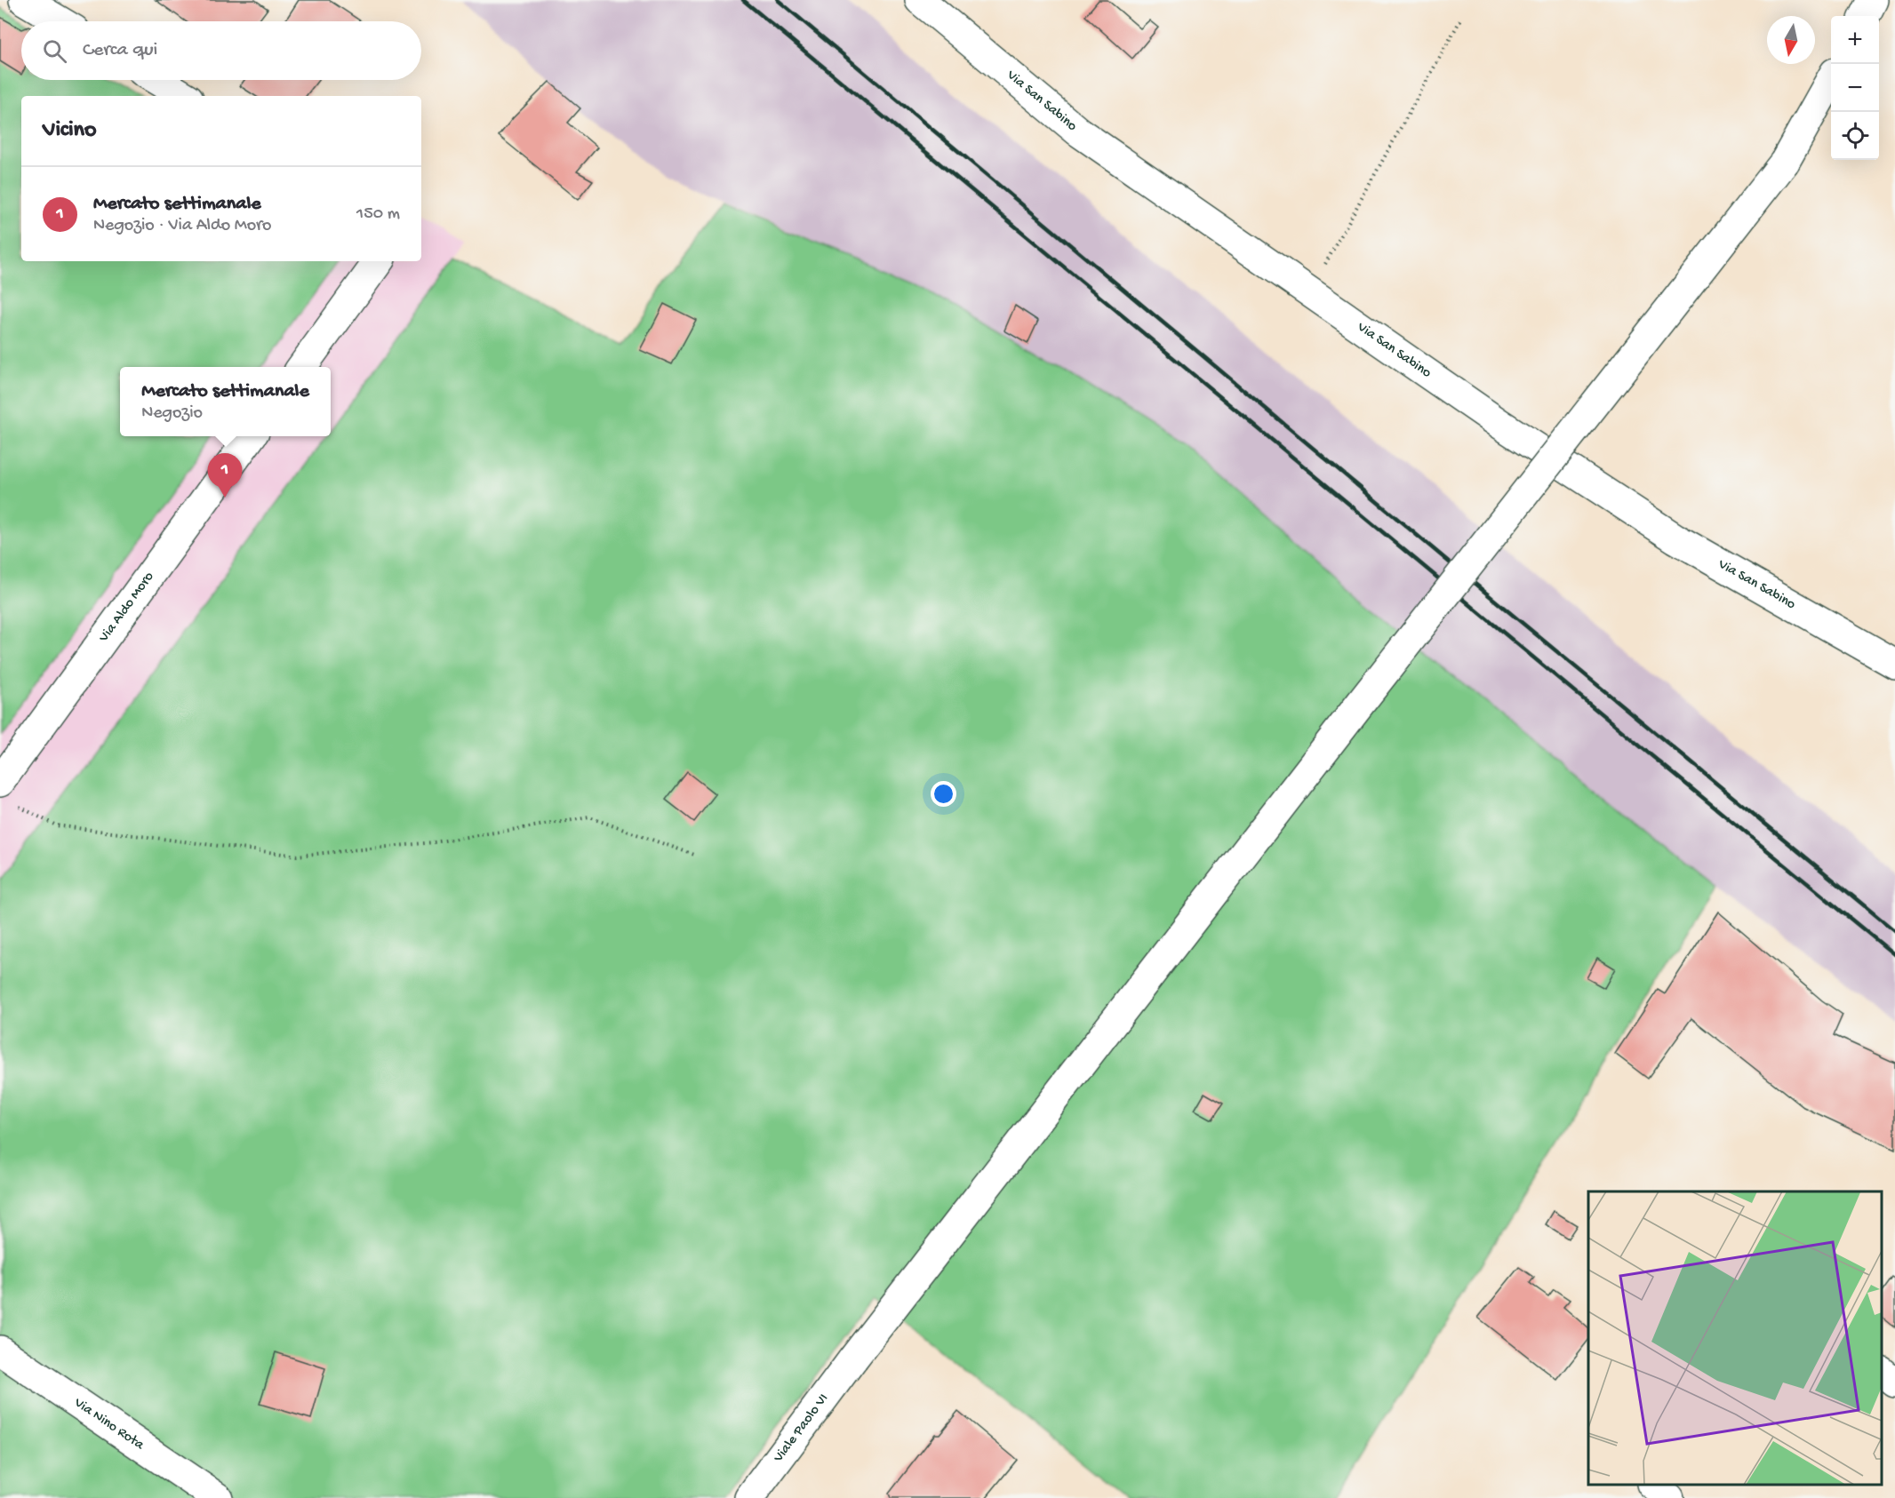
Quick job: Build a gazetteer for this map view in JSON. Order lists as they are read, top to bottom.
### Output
{
  "streets": {
    "street": [
      "Via San Sabino",
      "Via Aldo Moro",
      "Via Nino Rota",
      "Viale Paolo VI"
    ]
  },
  "north": "bottom",
  "page": {
    "map_buttons": ["+", "−"],
    "search": "Cerca qui",
    "heading": "Vicino",
    "list": [
      {
        "mark": "1",
        "name": "Mercato settimanale",
        "note": "Negozio · Via Aldo Moro",
        "value": "150 m"
      }
    ],
    "popup": ["Mercato settimanale", "Negozio"],
    "pins": "1"
  }
}
